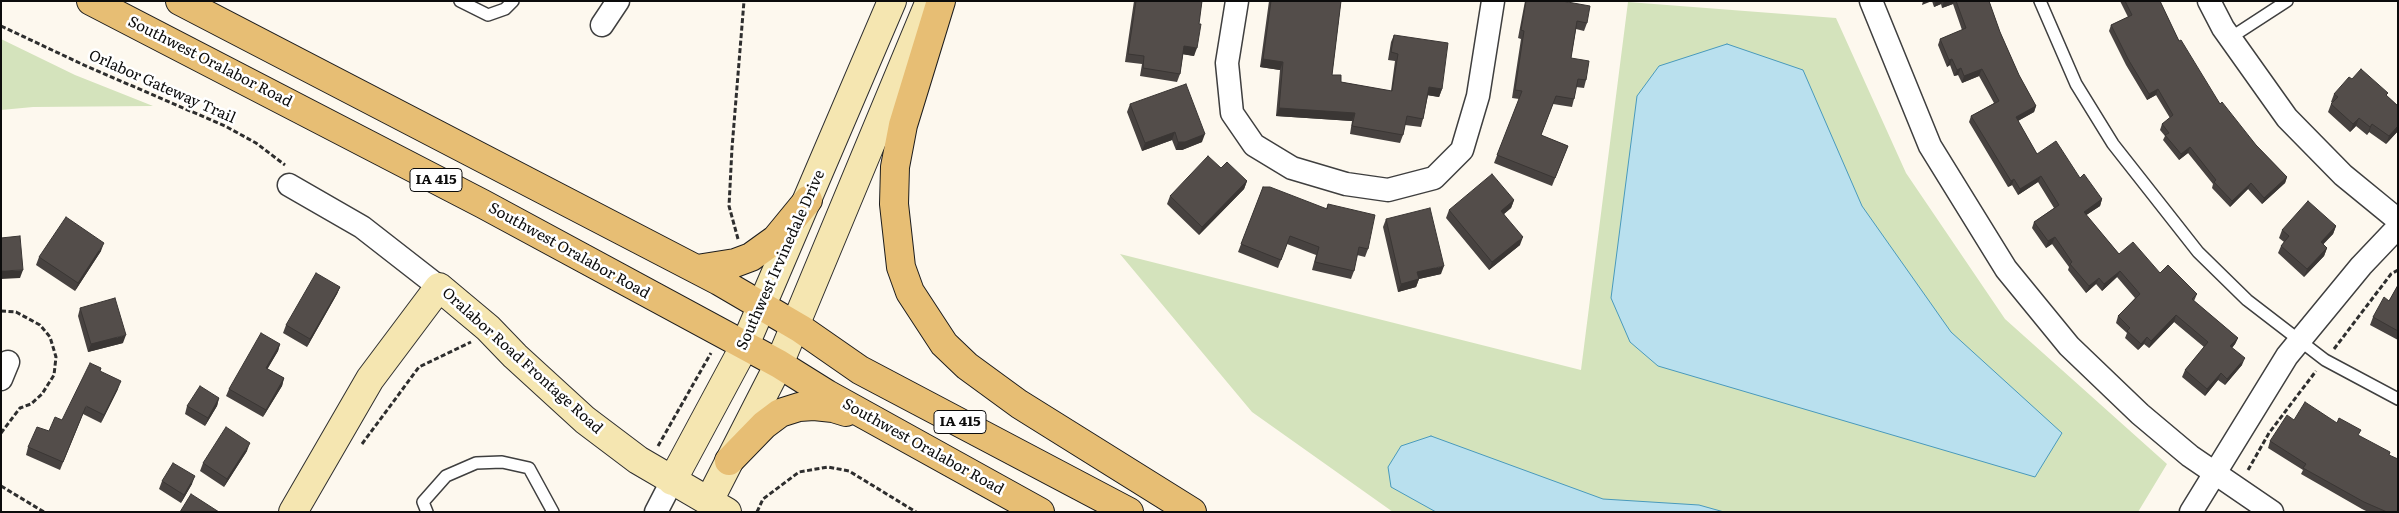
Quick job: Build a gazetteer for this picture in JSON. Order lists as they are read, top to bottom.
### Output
{
  "streets": {
    "main road": [
      "Southwest Oralabor Road",
      "IA 415",
      "Southwest Irvinedale Drive",
      "Oralabor Road Frontage Road"
    ],
    "path": ["Orlabor Gateway Trail"]
  },
  "crossings": [
    ["Southwest Oralabor Road", "Southwest Irvinedale Drive"],
    ["Orlabor Gateway Trail", "Oralabor Road Frontage Road"],
    ["IA 415", "Southwest Irvinedale Drive"],
    ["Southwest Irvinedale Drive", "Oralabor Road Frontage Road"]
  ]
}
